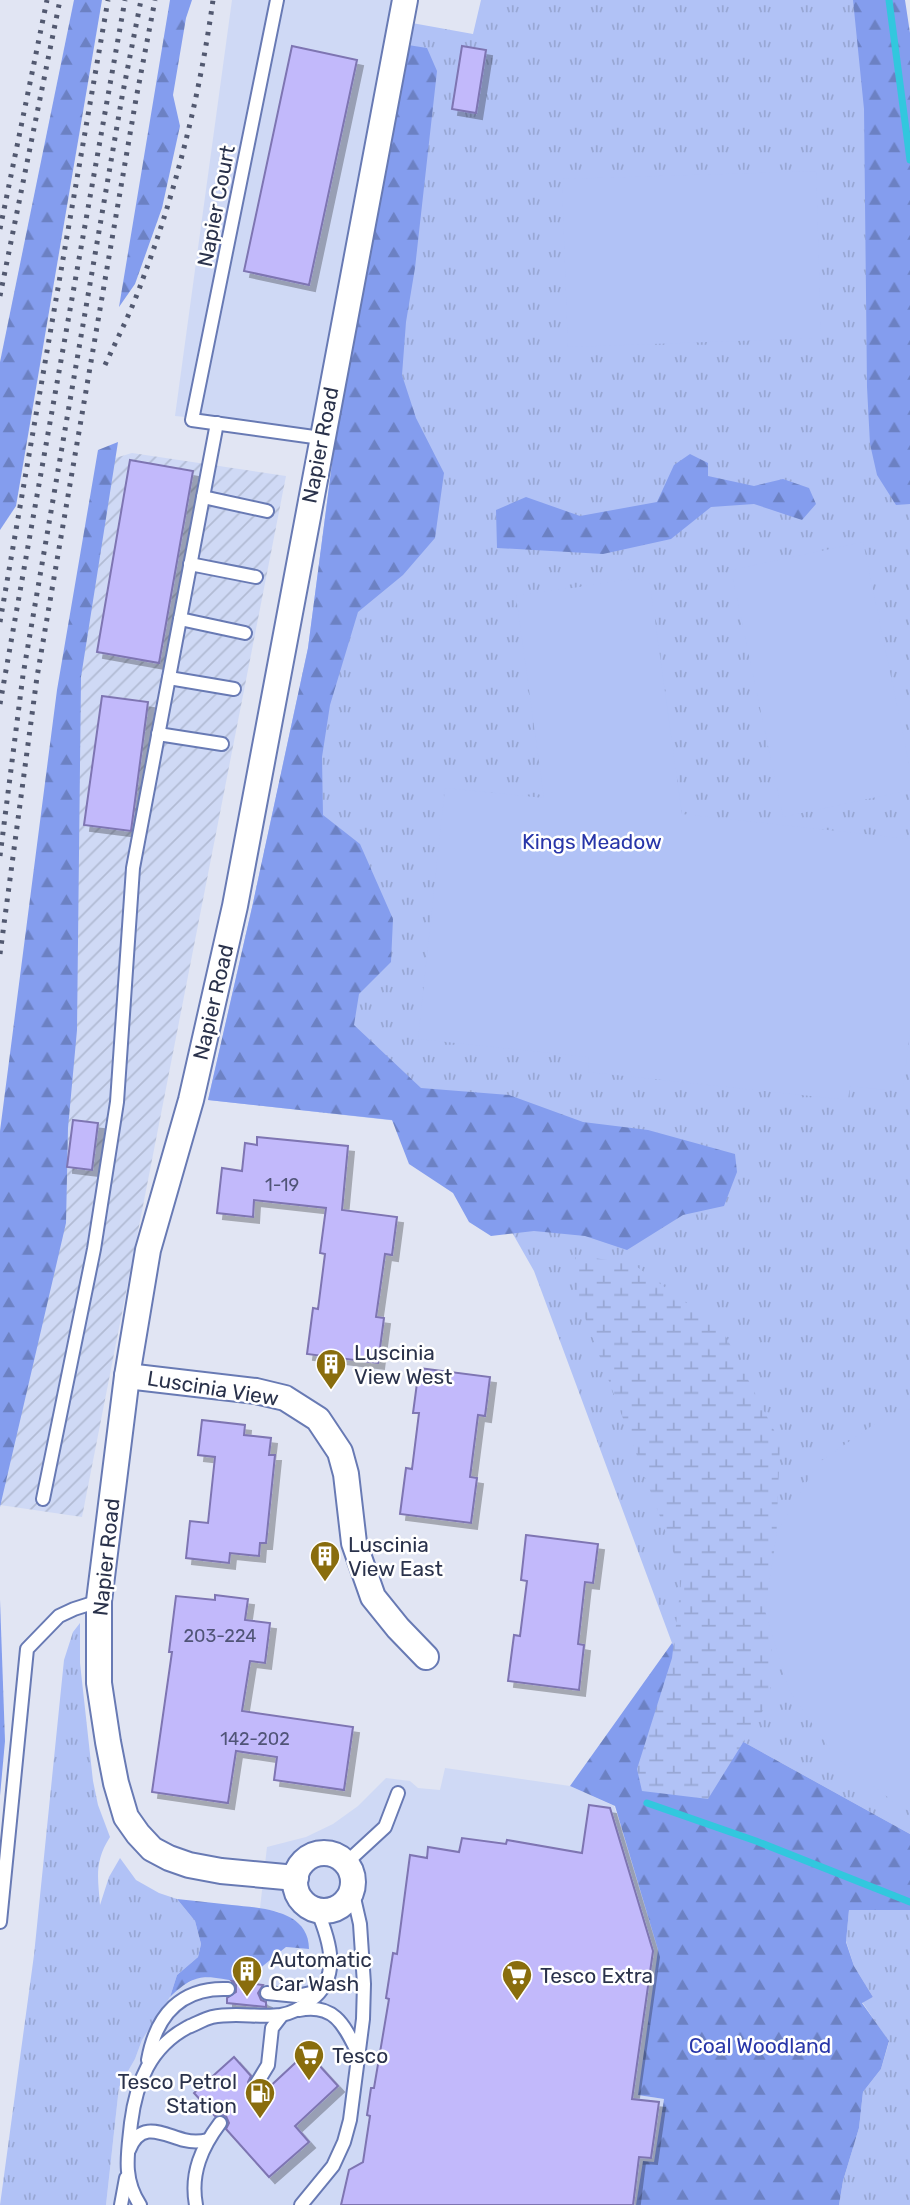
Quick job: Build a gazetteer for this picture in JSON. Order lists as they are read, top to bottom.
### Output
{
  "streets": {
    "street": ["Napier Road", "Luscinia View"],
    "lane": ["Napier Court"]
  },
  "crossings": [
    ["Napier Road", "Luscinia View"]
  ],
  "parks": ["Kings Meadow", "Coal Woodland"],
  "places": {
    "building": ["Luscinia View West", "Luscinia View East", "Automatic Car Wash"],
    "supermarket": ["Tesco Extra", "Tesco"],
    "fuel station": ["Tesco Petrol Station"]
  },
  "house_numbers": ["1-19", "203-224", "142-202"]
}
